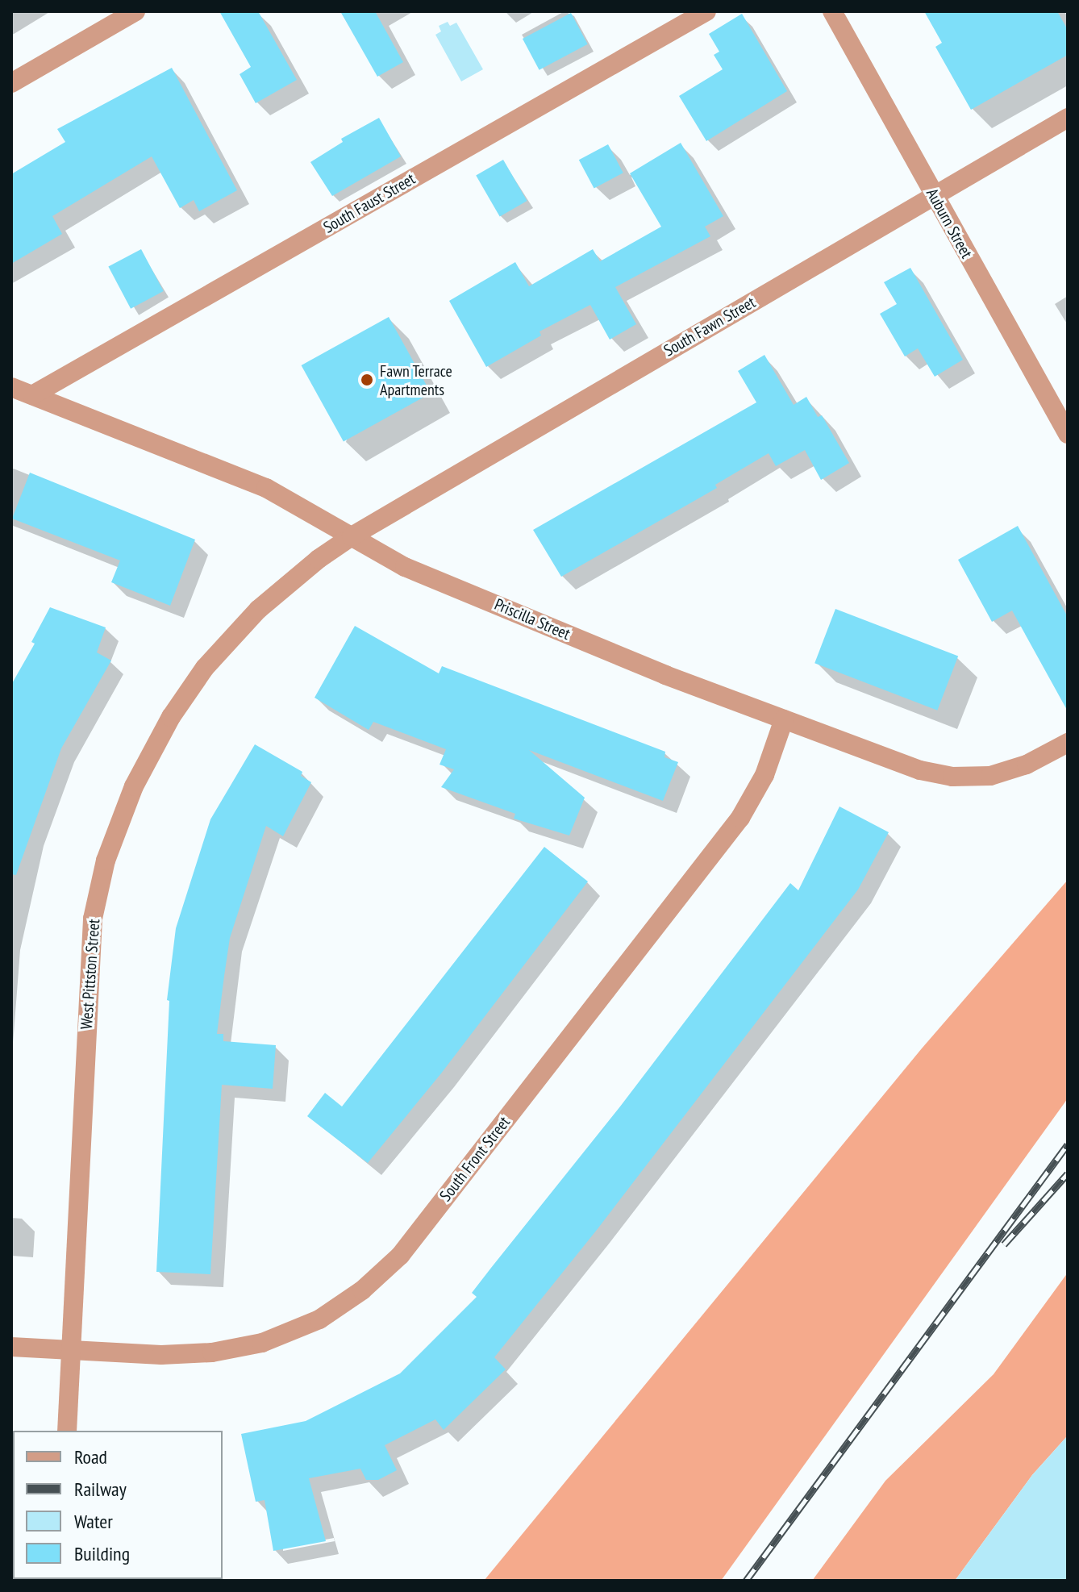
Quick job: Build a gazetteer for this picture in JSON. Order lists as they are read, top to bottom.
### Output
{
  "streets": {
    "street": [
      "South Faust Street",
      "Auburn Street",
      "South Fawn Street",
      "Priscilla Street",
      "West Pittston Street",
      "South Front Street"
    ]
  },
  "crossings": [
    ["South Faust Street", "Priscilla Street"],
    ["Auburn Street", "South Fawn Street"],
    ["South Fawn Street", "Priscilla Street"],
    ["South Fawn Street", "West Pittston Street"],
    ["Priscilla Street", "West Pittston Street"],
    ["Priscilla Street", "South Front Street"],
    ["West Pittston Street", "South Front Street"]
  ],
  "places": ["Fawn Terrace Apartments"],
  "legend": [
    "Road",
    "Railway",
    "Water",
    "Building"
  ]
}
